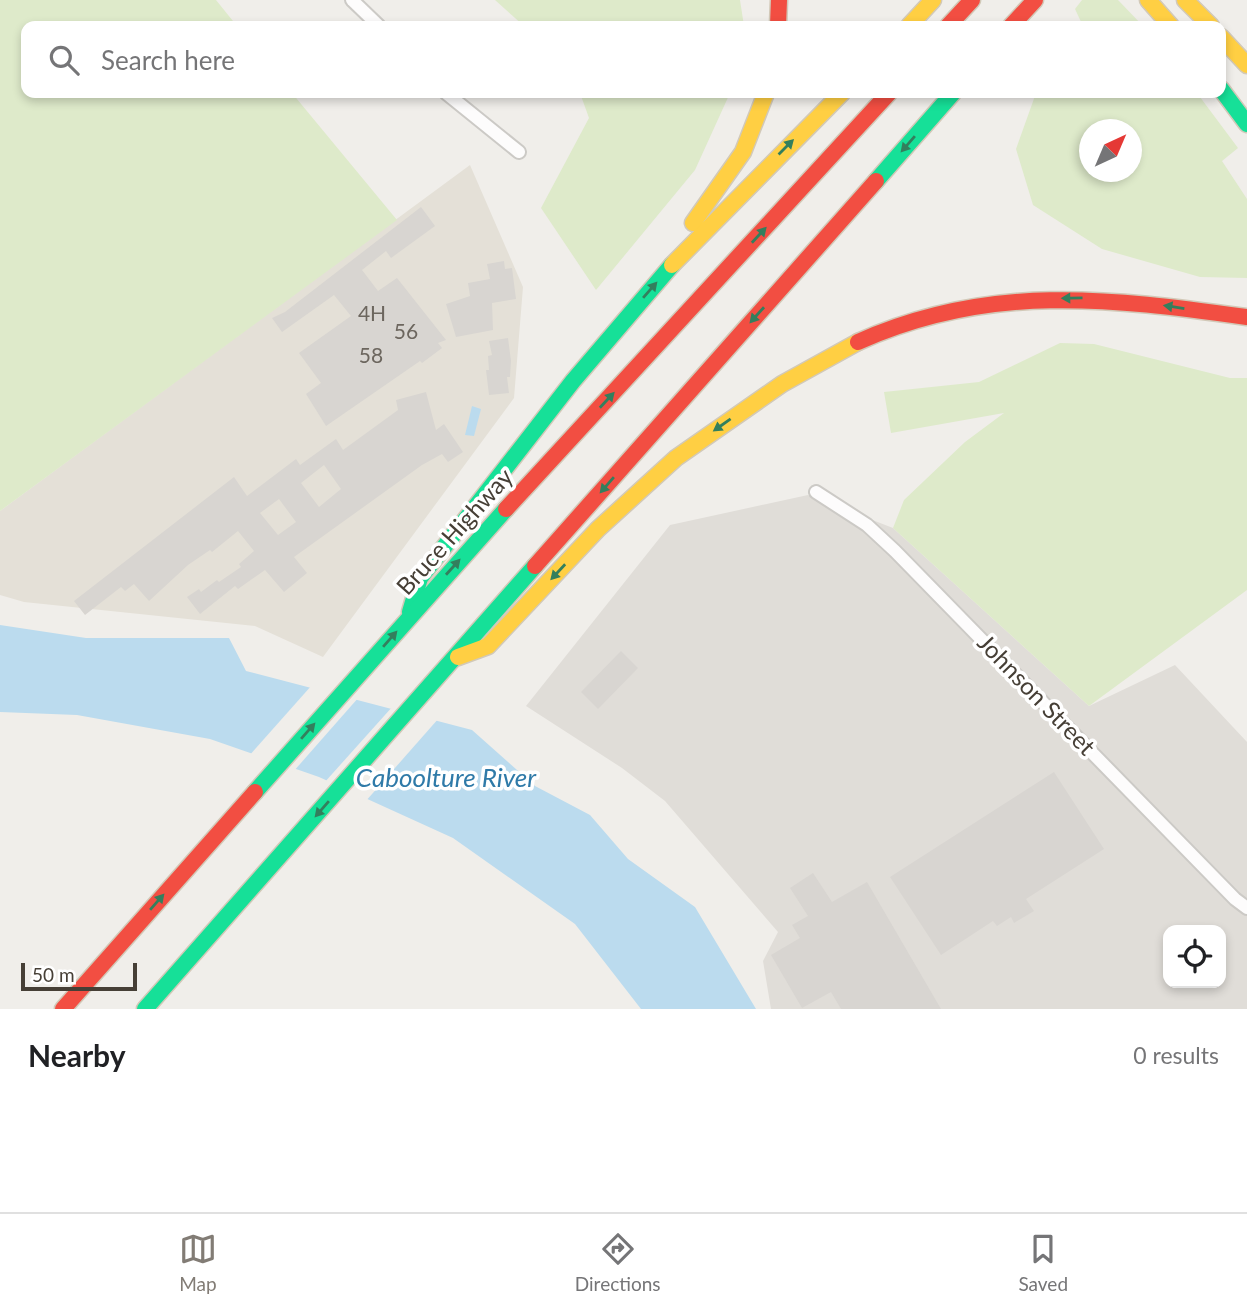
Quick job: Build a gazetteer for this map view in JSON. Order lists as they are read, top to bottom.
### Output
{
  "streets": {
    "main road": ["Bruce Highway"],
    "street": ["Johnson Street"]
  },
  "water": ["Caboolture River"],
  "house_numbers": ["4H", "56", "58"],
  "scale_bar": "50 m",
  "north": "top right",
  "page": {
    "search": "Search here",
    "scale": "50 m",
    "heading": ["Nearby", "0 results"],
    "nav": ["Map", "Directions", "Saved"]
  }
}
